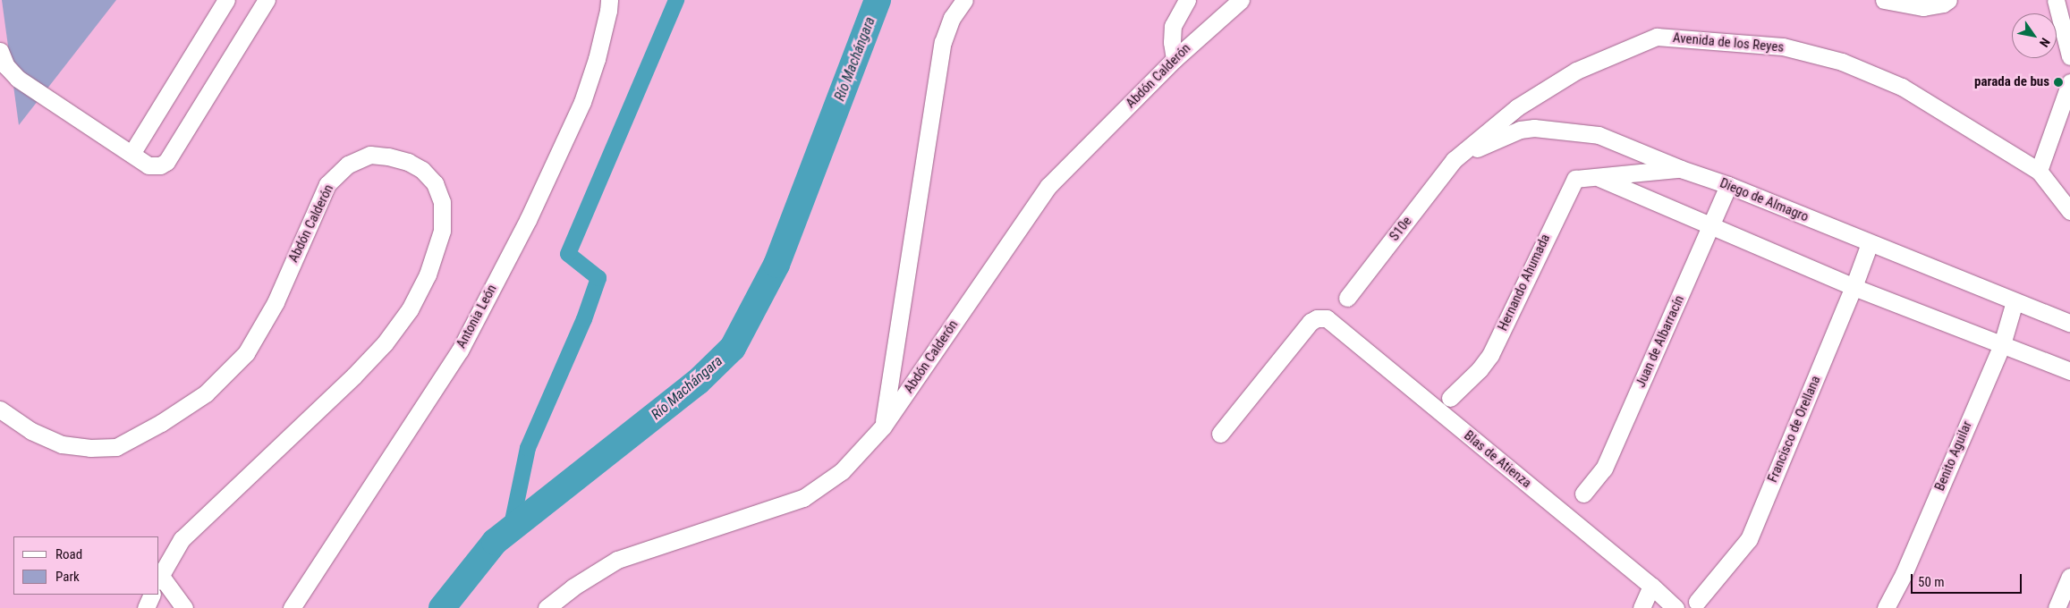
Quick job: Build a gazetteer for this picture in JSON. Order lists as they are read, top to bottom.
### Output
{
  "streets": {
    "street": [
      "Avenida de los Reyes",
      "Abdón Calderón",
      "Diego de Almagro",
      "S10e",
      "Hernando Ahumada",
      "Antonia León",
      "Juan de Albarracín",
      "Francisco de Orellana",
      "Benito Aguilar",
      "Blas de Atienza"
    ]
  },
  "crossings": [
    ["Avenida de los Reyes", "Diego de Almagro"],
    ["Avenida de los Reyes", "S10e"],
    ["Diego de Almagro", "S10e"],
    ["Diego de Almagro", "Hernando Ahumada"],
    ["Diego de Almagro", "Juan de Albarracín"],
    ["Diego de Almagro", "Francisco de Orellana"],
    ["Diego de Almagro", "Benito Aguilar"]
  ],
  "water": ["Río Machángara"],
  "places": ["parada de bus"],
  "legend": ["Road", "Park"],
  "scale_bar": "50 m",
  "north": "bottom right"
}
